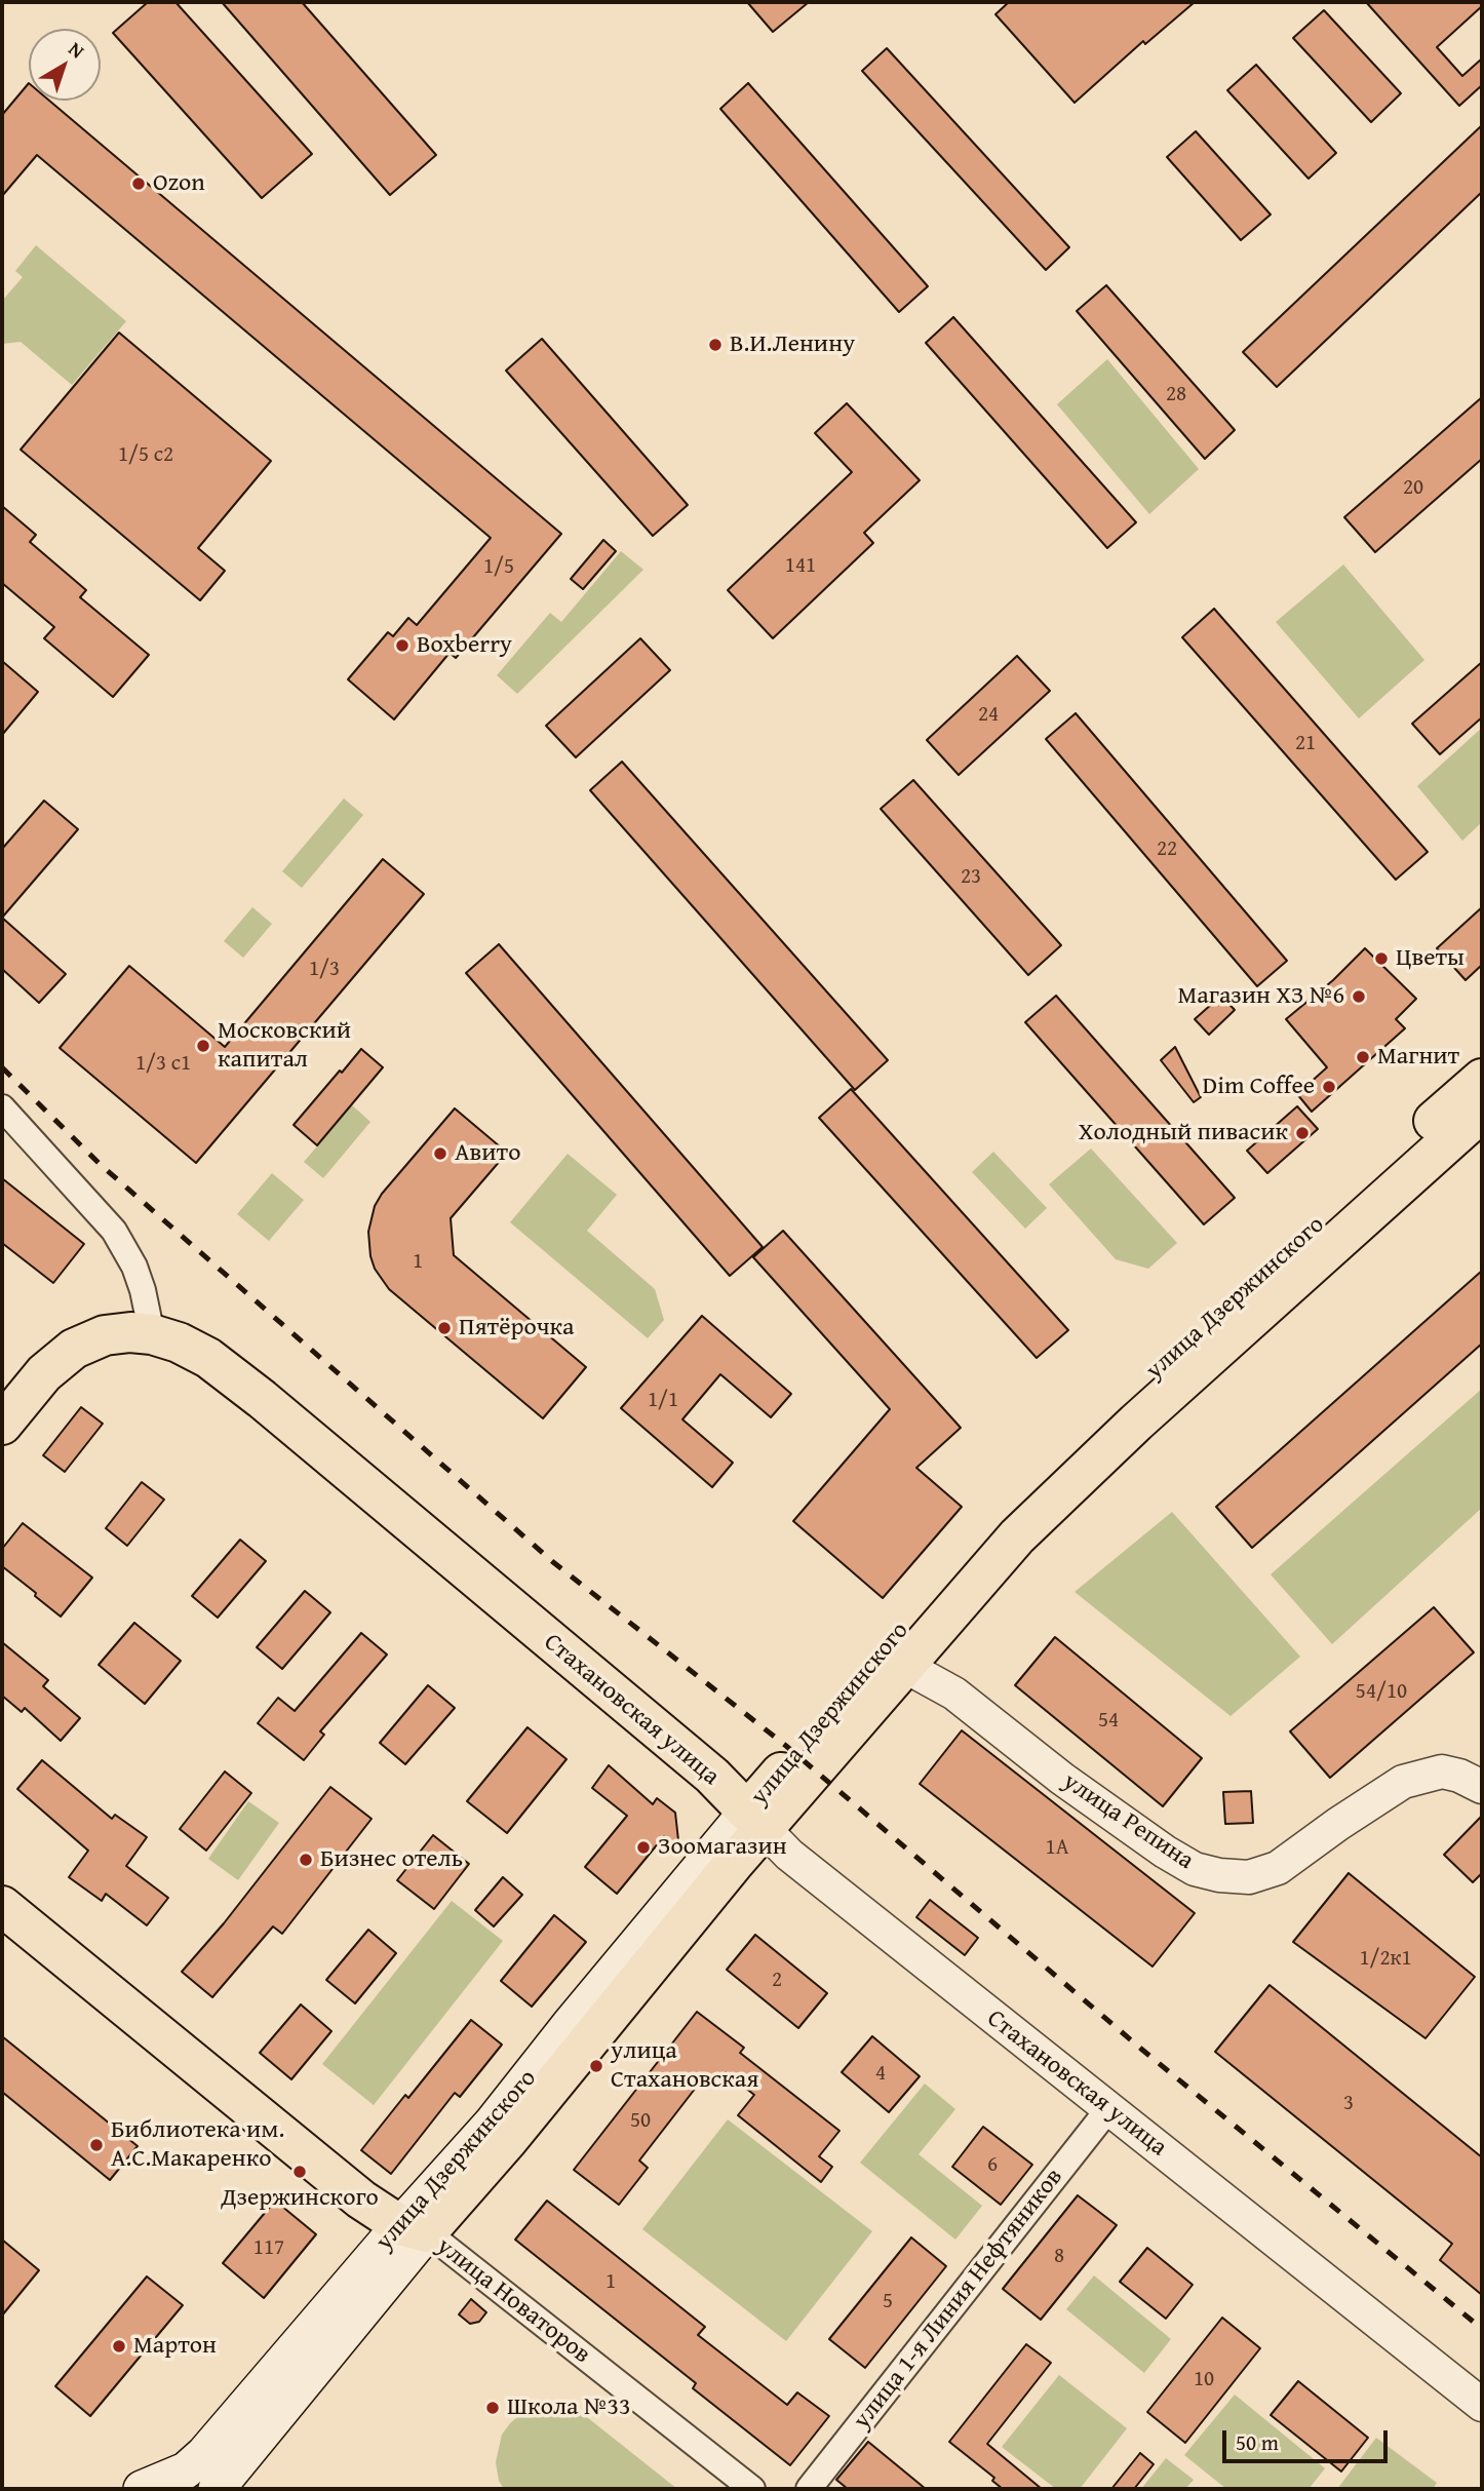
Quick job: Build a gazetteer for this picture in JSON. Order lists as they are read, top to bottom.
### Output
{
  "streets": {
    "main road": ["улица Дзержинского", "Стахановская улица", "улица Новаторов"],
    "street": ["улица Репина", "улица 1-я Линия Нефтяников"]
  },
  "crossings": [
    ["улица Дзержинского", "Стахановская улица"],
    ["улица Дзержинского", "улица Репина"],
    ["улица Дзержинского", "улица Новаторов"],
    ["Стахановская улица", "улица 1-я Линия Нефтяников"]
  ],
  "places": [
    "Ozon",
    "В.И.Ленину",
    "Boxberry",
    "Цветы",
    "Магазин ХЗ №6",
    "Московский капитал",
    "Магнит",
    "Dim Coffee",
    "Холодный пивасик",
    "Авито",
    "Пятёрочка",
    "Зоомагазин",
    "Бизнес отель",
    "улица Стахановская",
    "Библиотека им. А.С.Макаренко",
    "Дзержинского",
    "Мартон",
    "Школа №33"
  ],
  "house_numbers": [
    "28",
    "1/5 с2",
    "20",
    "141",
    "1/5",
    "24",
    "21",
    "22",
    "23",
    "1/3",
    "1/3 с1",
    "1",
    "1/1",
    "54/10",
    "54",
    "1А",
    "1/2к1",
    "2",
    "4",
    "3",
    "50",
    "6",
    "117",
    "8",
    "1",
    "5",
    "10"
  ],
  "scale_bar": "50 m",
  "north": "top right"
}
